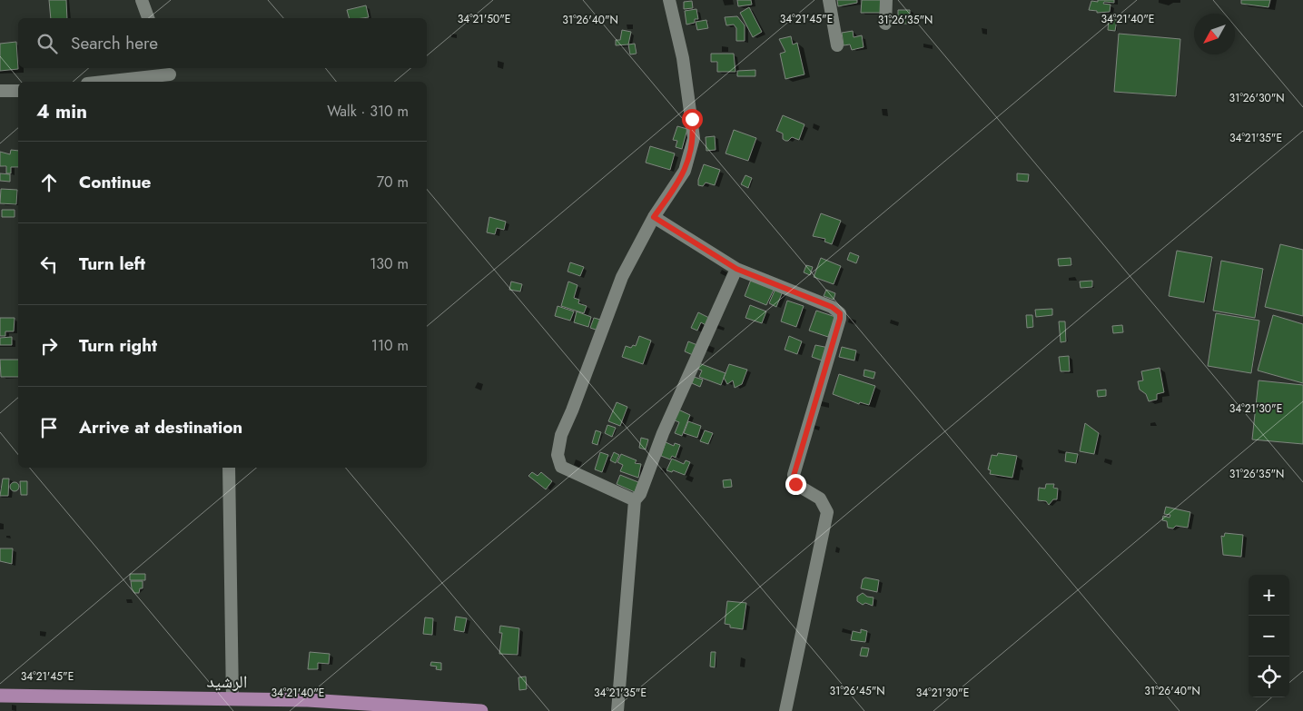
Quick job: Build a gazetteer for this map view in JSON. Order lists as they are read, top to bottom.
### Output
{
  "streets": {
    "main road": ["الرشيد"]
  },
  "north": "bottom left",
  "page": {
    "search": "Search here",
    "heading": ["4 min", "Walk · 310 m"],
    "list": [
      ["Continue", "70 m"],
      ["Turn left", "130 m"],
      ["Turn right", "110 m"],
      "Arrive at destination"
    ],
    "map_buttons": ["+", "−"]
  },
  "coordinates": [
    "34°21'50\"E",
    "34°21'45\"E",
    "34°21'40\"E",
    "31°26'40\"N",
    "31°26'35\"N",
    "31°26'30\"N",
    "34°21'35\"E",
    "34°21'30\"E",
    "31°26'45\"N"
  ]
}
